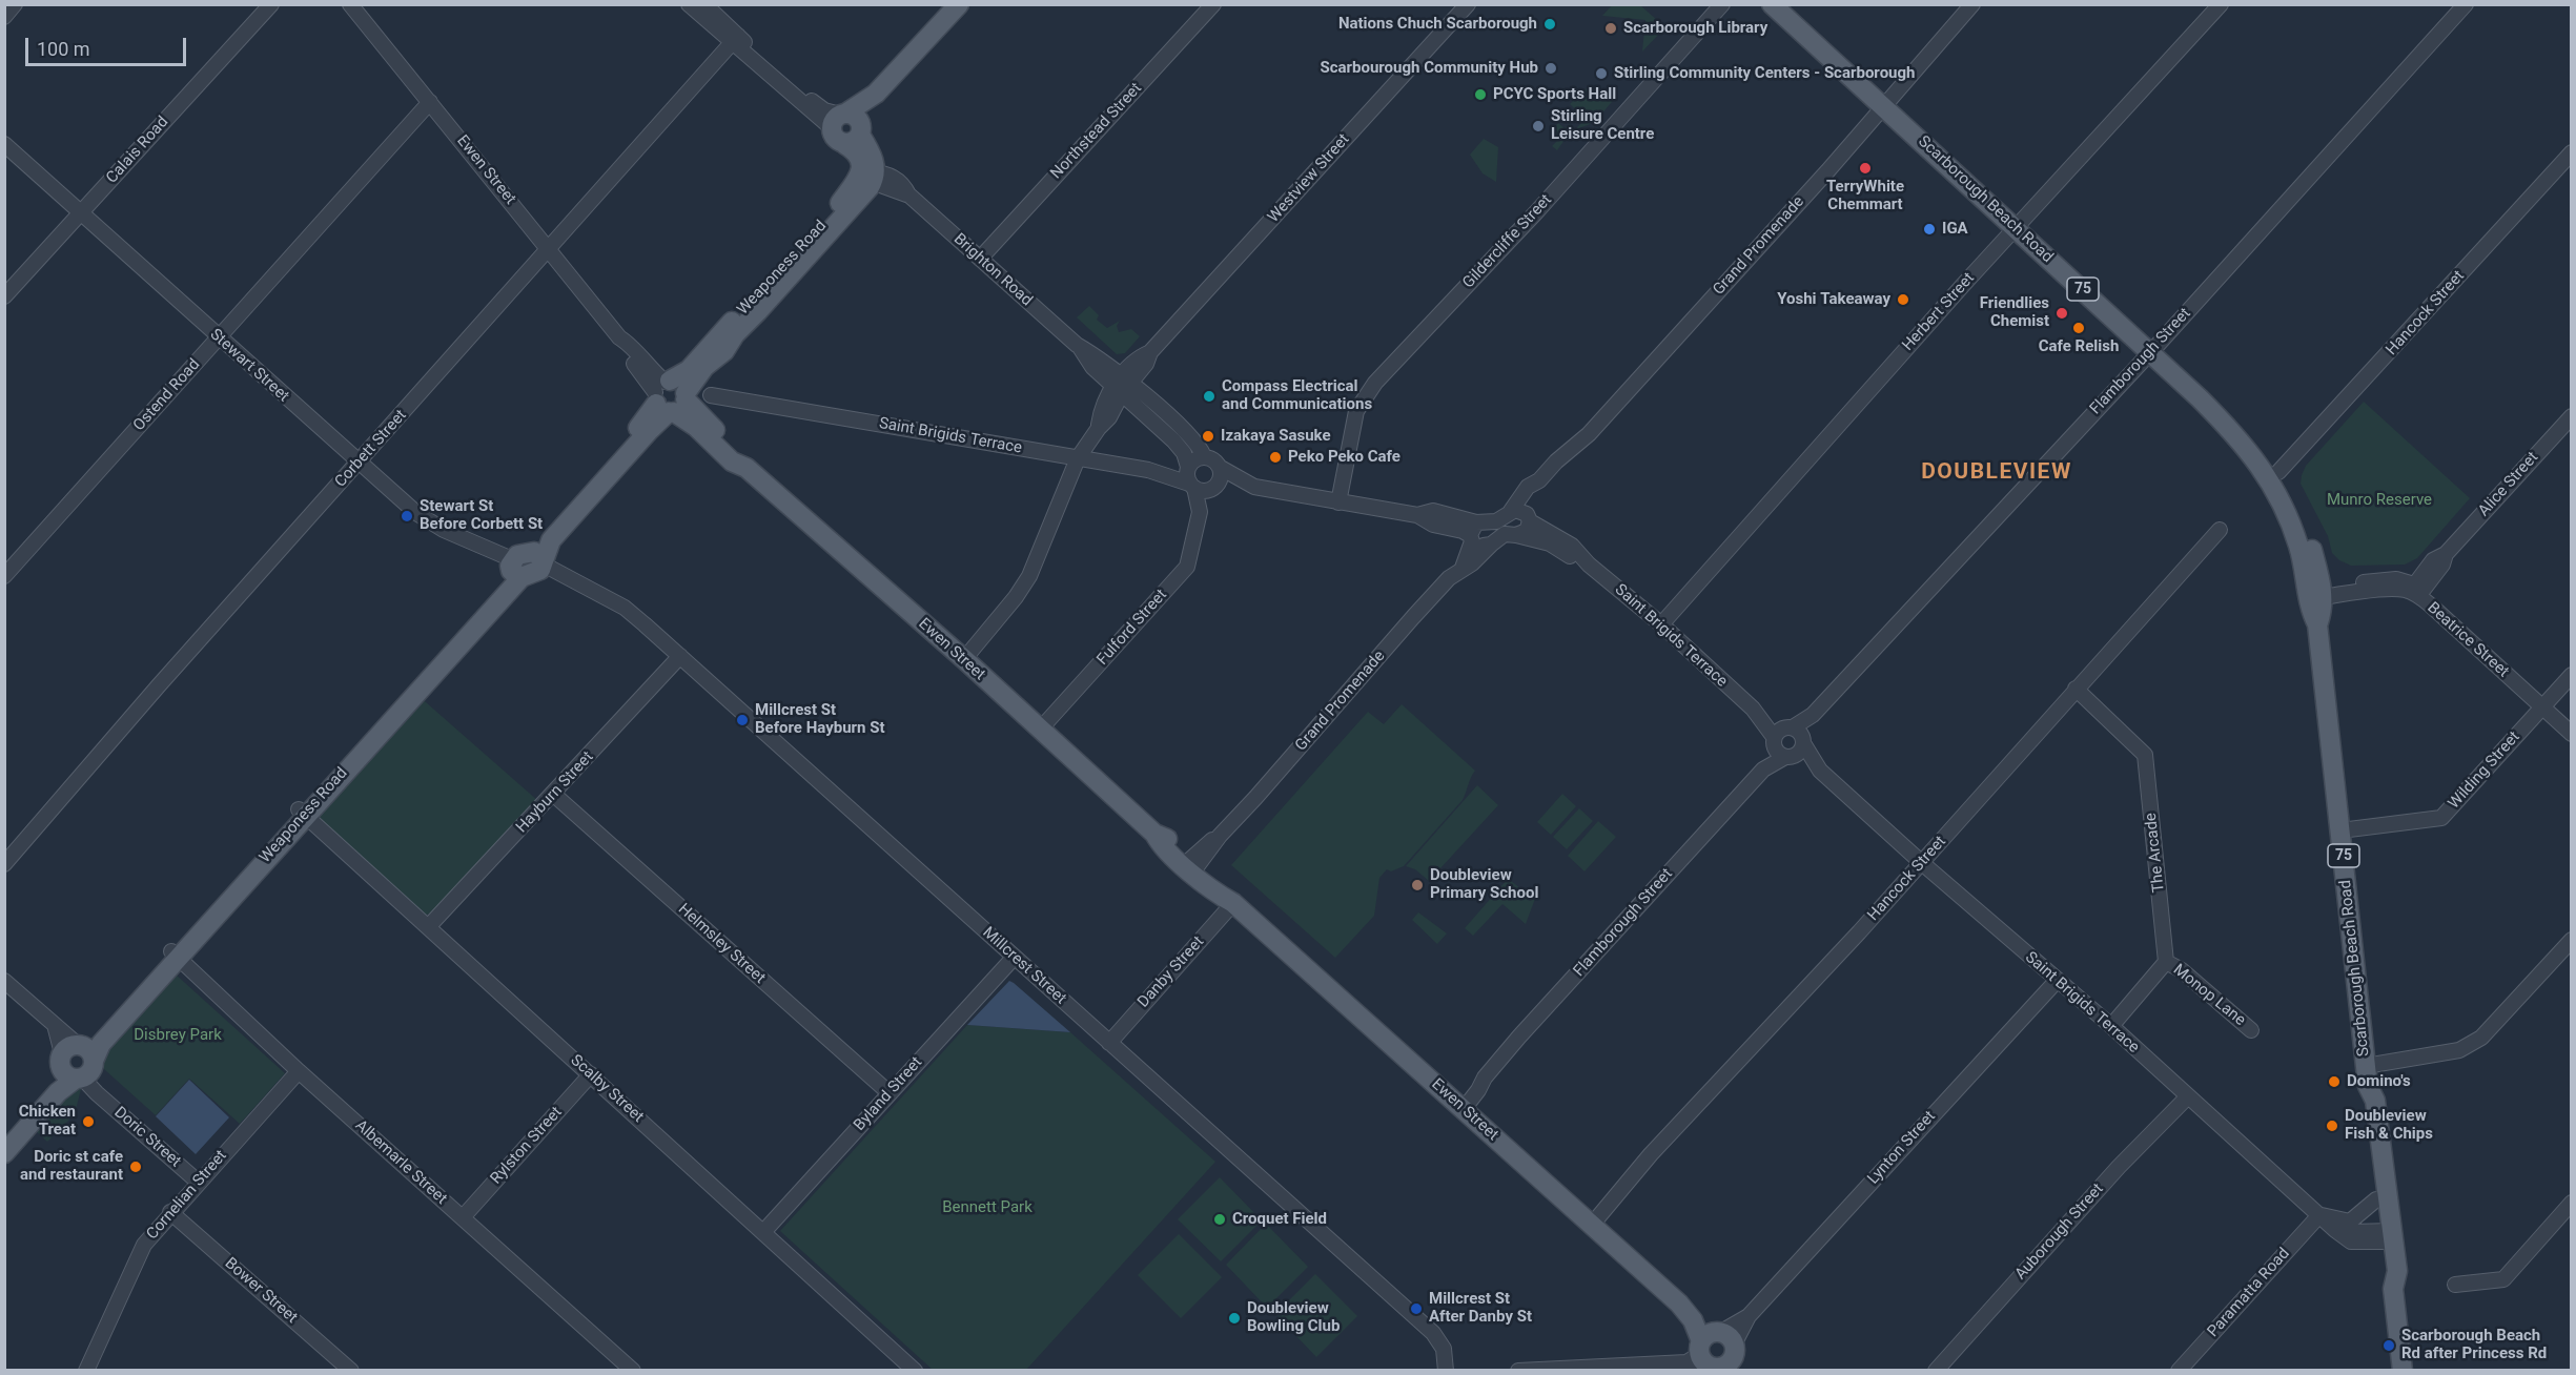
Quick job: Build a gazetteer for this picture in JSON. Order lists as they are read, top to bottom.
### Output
{
  "streets": {
    "main road": [
      "Ewen Street",
      "Scarborough Beach Road",
      "Weaponess Road",
      "75"
    ],
    "street": [
      "Northstead Street",
      "Calais Road",
      "Westview Street",
      "Gildercliffe Street",
      "Grand Promenade",
      "Brighton Road",
      "Herbert Street",
      "Hancock Street",
      "Flamborough Street",
      "Stewart Street",
      "Ostend Road",
      "Saint Brigids Terrace",
      "Corbett Street",
      "Alice Street",
      "Fulford Street",
      "Beatrice Street",
      "Wilding Street",
      "Hayburn Street",
      "The Arcade",
      "Helmsley Street",
      "Millcrest Street",
      "Danby Street",
      "Monop Lane",
      "Scalby Street",
      "Byland Street",
      "Doric Street",
      "Rylston Street",
      "Lynton Street",
      "Albemarle Street",
      "Cornelian Street",
      "Auborough Street",
      "Bower Street",
      "Paramatta Road"
    ]
  },
  "crossings": [
    ["Northstead Street", "Brighton Road"],
    ["Calais Road", "Stewart Street"],
    ["Ewen Street", "Westview Street"],
    ["Ewen Street", "Grand Promenade"],
    ["Ewen Street", "Weaponess Road"],
    ["Ewen Street", "Hancock Street"],
    ["Ewen Street", "Flamborough Street"],
    ["Ewen Street", "Ostend Road"],
    ["Ewen Street", "Corbett Street"],
    ["Ewen Street", "Fulford Street"],
    ["Ewen Street", "Danby Street"],
    ["Ewen Street", "Lynton Street"],
    ["Westview Street", "Brighton Road"],
    ["Westview Street", "Saint Brigids Terrace"],
    ["Scarborough Beach Road", "Grand Promenade"],
    ["Scarborough Beach Road", "Herbert Street"],
    ["Scarborough Beach Road", "Hancock Street"],
    ["Scarborough Beach Road", "Flamborough Street"],
    ["Scarborough Beach Road", "Saint Brigids Terrace"],
    ["Scarborough Beach Road", "Wilding Street"],
    ["Grand Promenade", "Saint Brigids Terrace"],
    ["Weaponess Road", "Brighton Road"],
    ["Weaponess Road", "Stewart Street"],
    ["Weaponess Road", "Millcrest Street"],
    ["Weaponess Road", "Scalby Street"],
    ["Weaponess Road", "Doric Street"],
    ["Weaponess Road", "Albemarle Street"],
    ["Brighton Road", "Saint Brigids Terrace"],
    ["Brighton Road", "Fulford Street"],
    ["Herbert Street", "Saint Brigids Terrace"],
    ["Hancock Street", "Saint Brigids Terrace"],
    ["Hancock Street", "The Arcade"],
    ["Flamborough Street", "Saint Brigids Terrace"],
    ["Stewart Street", "Ostend Road"],
    ["Stewart Street", "Corbett Street"],
    ["Stewart Street", "Millcrest Street"],
    ["Saint Brigids Terrace", "Fulford Street"],
    ["Saint Brigids Terrace", "Lynton Street"],
    ["Saint Brigids Terrace", "Auborough Street"],
    ["Saint Brigids Terrace", "Paramatta Road"],
    ["Alice Street", "Beatrice Street"],
    ["Beatrice Street", "Wilding Street"],
    ["Hayburn Street", "Helmsley Street"],
    ["Hayburn Street", "Millcrest Street"],
    ["Hayburn Street", "Scalby Street"],
    ["The Arcade", "Monop Lane"],
    ["Helmsley Street", "Byland Street"],
    ["Millcrest Street", "Danby Street"],
    ["Millcrest Street", "Byland Street"],
    ["Scalby Street", "Byland Street"],
    ["Scalby Street", "Rylston Street"],
    ["Doric Street", "Cornelian Street"],
    ["Rylston Street", "Albemarle Street"],
    ["Albemarle Street", "Cornelian Street"],
    ["Cornelian Street", "Bower Street"]
  ],
  "districts": ["DOUBLEVIEW"],
  "parks": ["Munro Reserve", "Disbrey Park", "Bennett Park"],
  "places": [
    "Nations Chuch Scarborough",
    "Scarborough Library",
    "Scarbourough Community Hub",
    "Stirling Community Centers - Scarborough",
    "PCYC Sports Hall",
    "Stirling Leisure Centre",
    "TerryWhite Chemmart",
    "IGA",
    "Yoshi Takeaway",
    "Friendlies Chemist",
    "Cafe Relish",
    "Compass Electrical and Communications",
    "Izakaya Sasuke",
    "Peko Peko Cafe",
    "Stewart St Before Corbett St",
    "Millcrest St Before Hayburn St",
    "Doubleview Primary School",
    "Domino's",
    "Chicken Treat",
    "Doubleview Fish & Chips",
    "Doric st cafe and restaurant",
    "Croquet Field",
    "Millcrest St After Danby St",
    "Doubleview Bowling Club",
    "Scarborough Beach Rd after Princess Rd"
  ],
  "scale_bar": "100 m"
}
